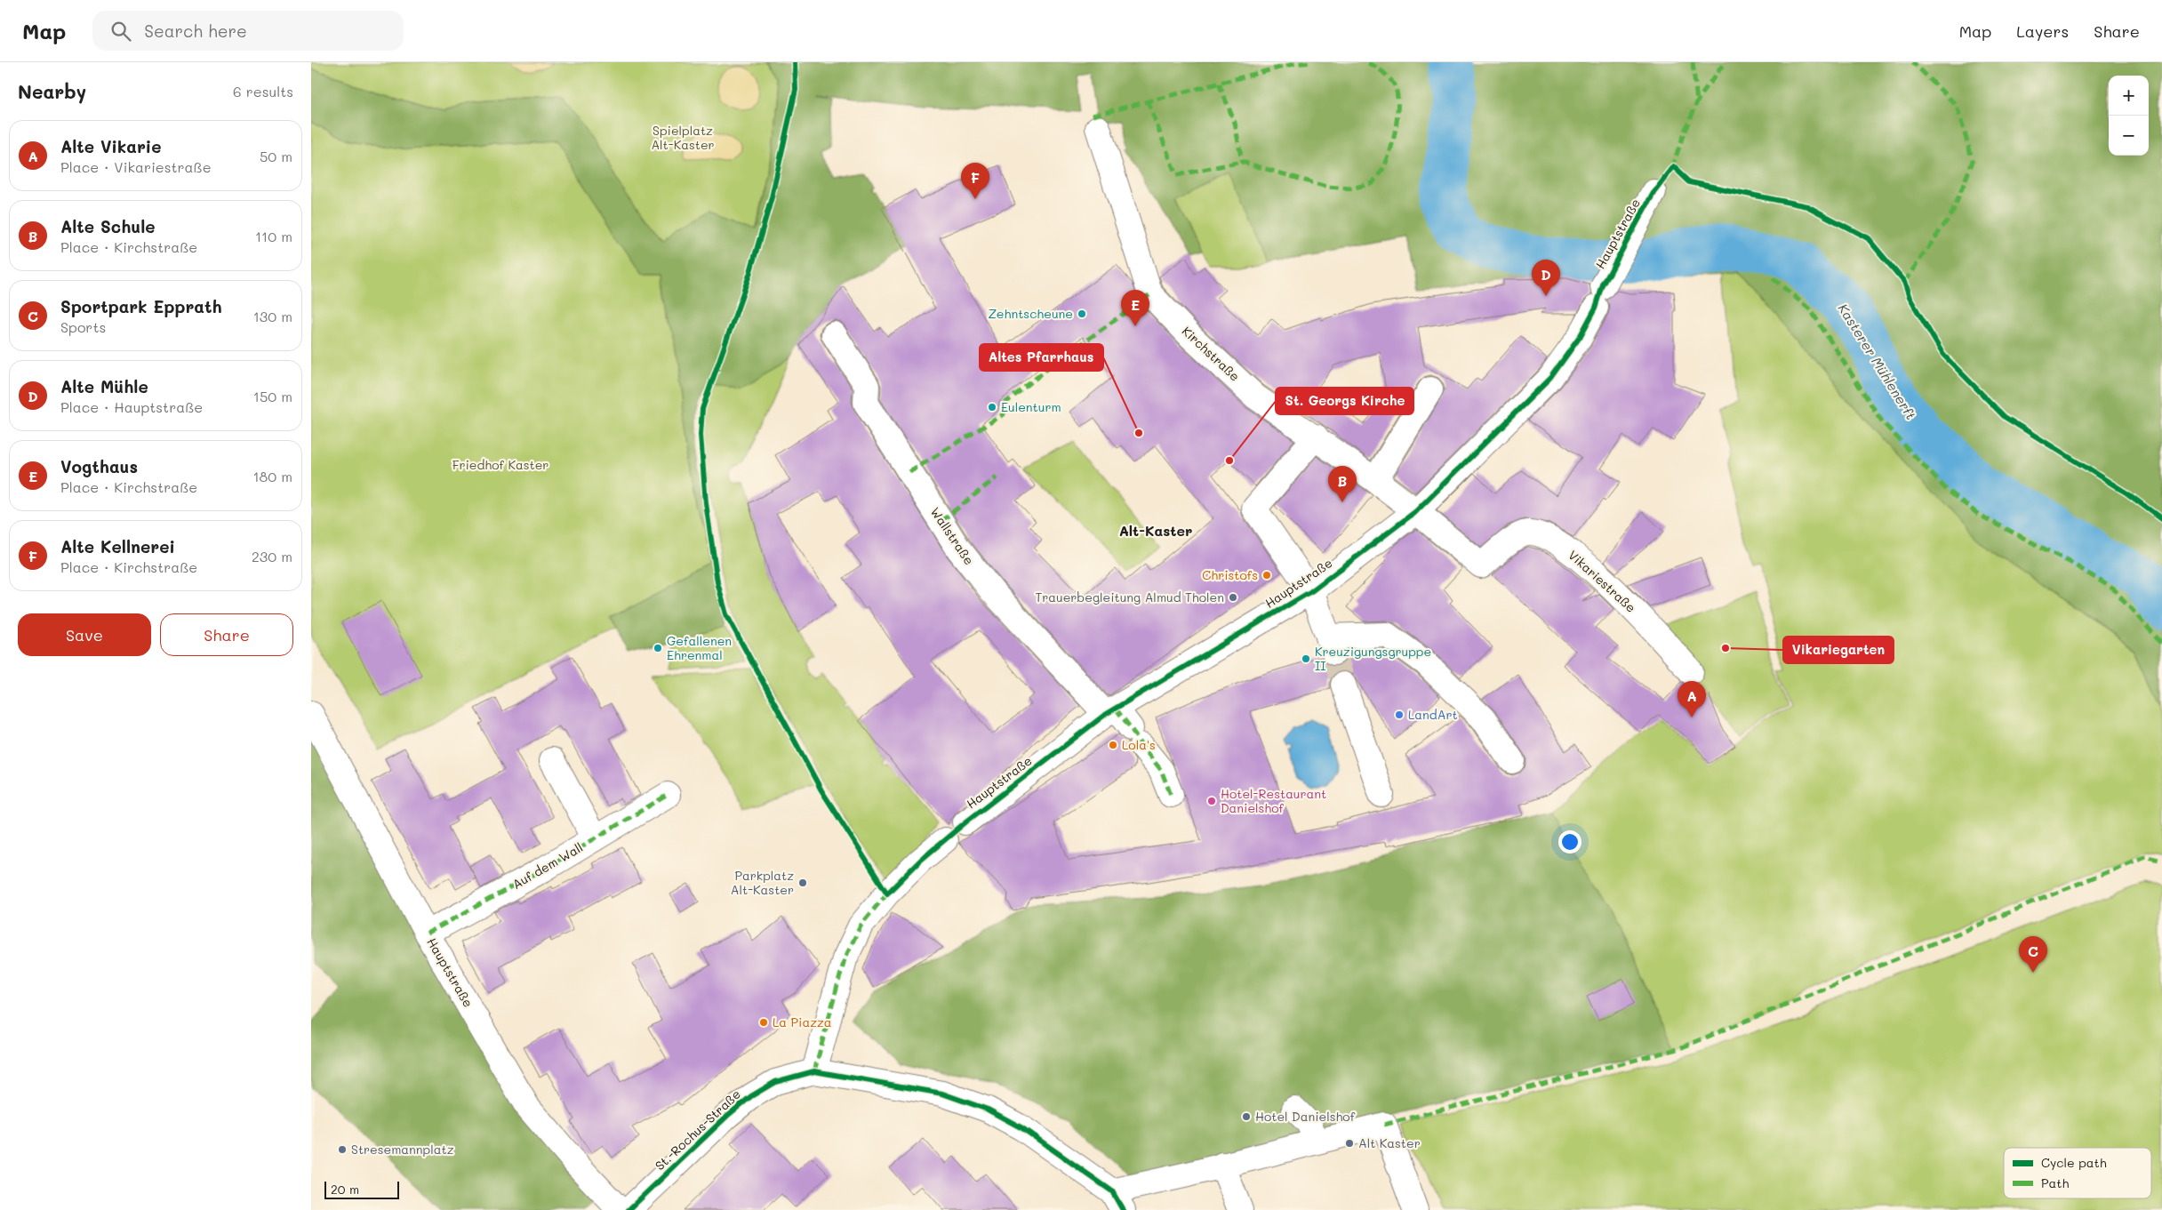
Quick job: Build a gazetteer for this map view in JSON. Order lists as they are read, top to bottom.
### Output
{
  "streets": {
    "street": [
      "Hauptstraße",
      "Kirchstraße",
      "Wallstraße",
      "Vikariestraße",
      "Auf dem Wall",
      "St.-Rochus-Straße"
    ]
  },
  "crossings": [
    ["Hauptstraße", "Kirchstraße"],
    ["Hauptstraße", "Wallstraße"],
    ["Hauptstraße", "Vikariestraße"],
    ["Hauptstraße", "Auf dem Wall"],
    ["Kirchstraße", "Vikariestraße"]
  ],
  "districts": ["Alt-Kaster"],
  "water": ["Kasterer Mühlenerft"],
  "parks": ["Spielplatz Alt-Kaster", "Friedhof Kaster"],
  "places": [
    "Zehntscheune",
    "Eulenturm",
    "Altes Pfarrhaus",
    "St. Georgs Kirche",
    "Christofs",
    "Trauerbegleitung Almud Tholen",
    "Gefallenen Ehrenmal",
    "Vikariegarten",
    "Kreuzigungsgruppe II",
    "LandArt",
    "Lola's",
    "Hotel-Restaurant Danielshof",
    "Parkplatz Alt-Kaster",
    "La Piazza",
    "Hotel Danielshof",
    "Alt Kaster",
    "Stresemannplatz"
  ],
  "legend": ["Cycle path", "Path"],
  "scale_bar": "20 m",
  "page": {
    "header": "Map",
    "search": "Search here",
    "nav": ["Map", "Layers", "Share"],
    "heading": ["Nearby", "6 results"],
    "map_buttons": ["+", "−"],
    "list": [
      {
        "mark": "A",
        "name": "Alte Vikarie",
        "note": "Place · Vikariestraße",
        "value": "50 m"
      },
      {
        "mark": "B",
        "name": "Alte Schule",
        "note": "Place · Kirchstraße",
        "value": "110 m"
      },
      {
        "mark": "C",
        "name": "Sportpark Epprath",
        "note": "Sports",
        "value": "130 m"
      },
      {
        "mark": "D",
        "name": "Alte Mühle",
        "note": "Place · Hauptstraße",
        "value": "150 m"
      },
      {
        "mark": "E",
        "name": "Vogthaus",
        "note": "Place · Kirchstraße",
        "value": "180 m"
      },
      {
        "mark": "F",
        "name": "Alte Kellnerei",
        "note": "Place · Kirchstraße",
        "value": "230 m"
      }
    ],
    "pins": [
      "F",
      "D",
      "E",
      "B",
      "A",
      "C"
    ],
    "buttons": ["Save", "Share"],
    "scale": "20 m"
  }
}
